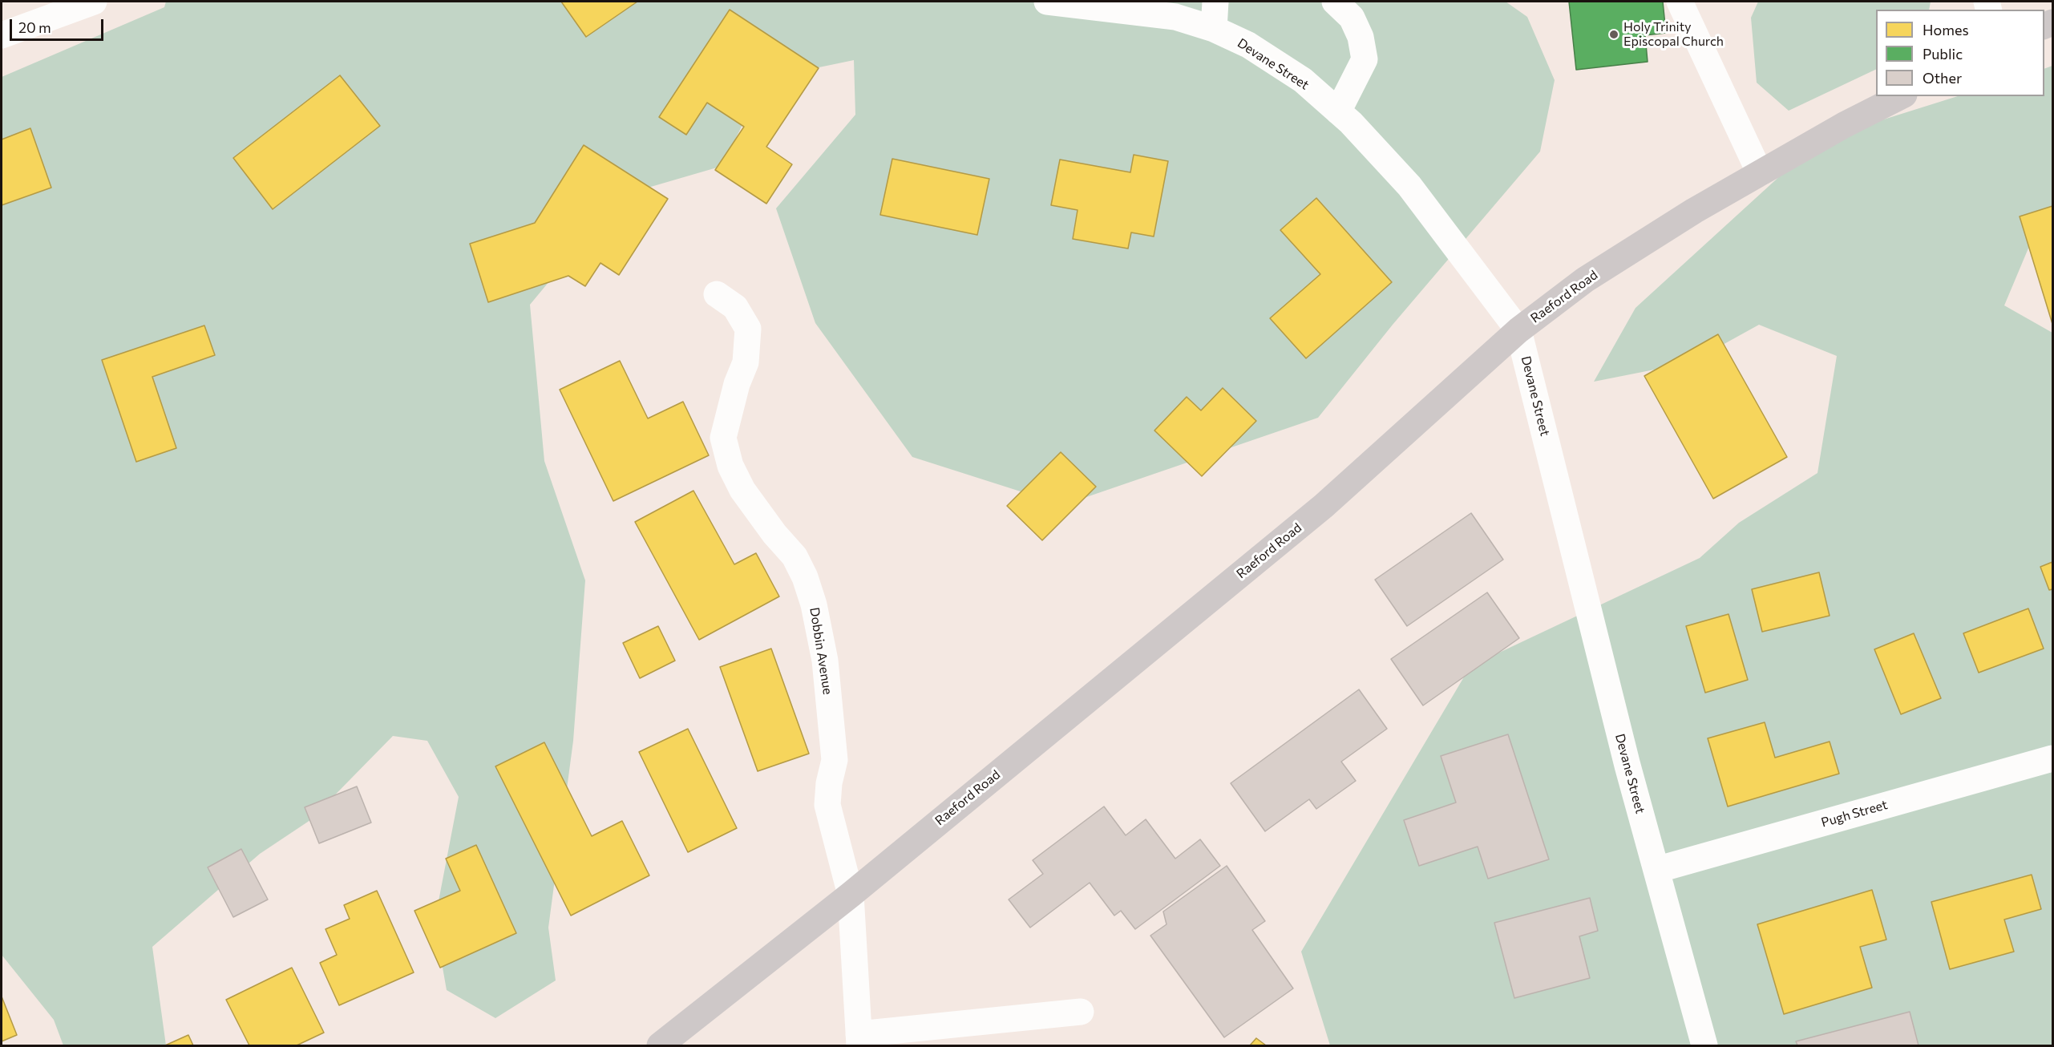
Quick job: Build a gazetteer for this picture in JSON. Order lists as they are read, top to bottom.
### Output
{
  "streets": {
    "main road": ["Raeford Road"],
    "street": ["Devane Street", "Dobbin Avenue", "Pugh Street"]
  },
  "crossings": [
    ["Devane Street", "Raeford Road"],
    ["Devane Street", "Pugh Street"],
    ["Raeford Road", "Dobbin Avenue"]
  ],
  "places": ["Holy Trinity Episcopal Church"],
  "legend": ["Homes", "Public", "Other"],
  "scale_bar": "20 m"
}
